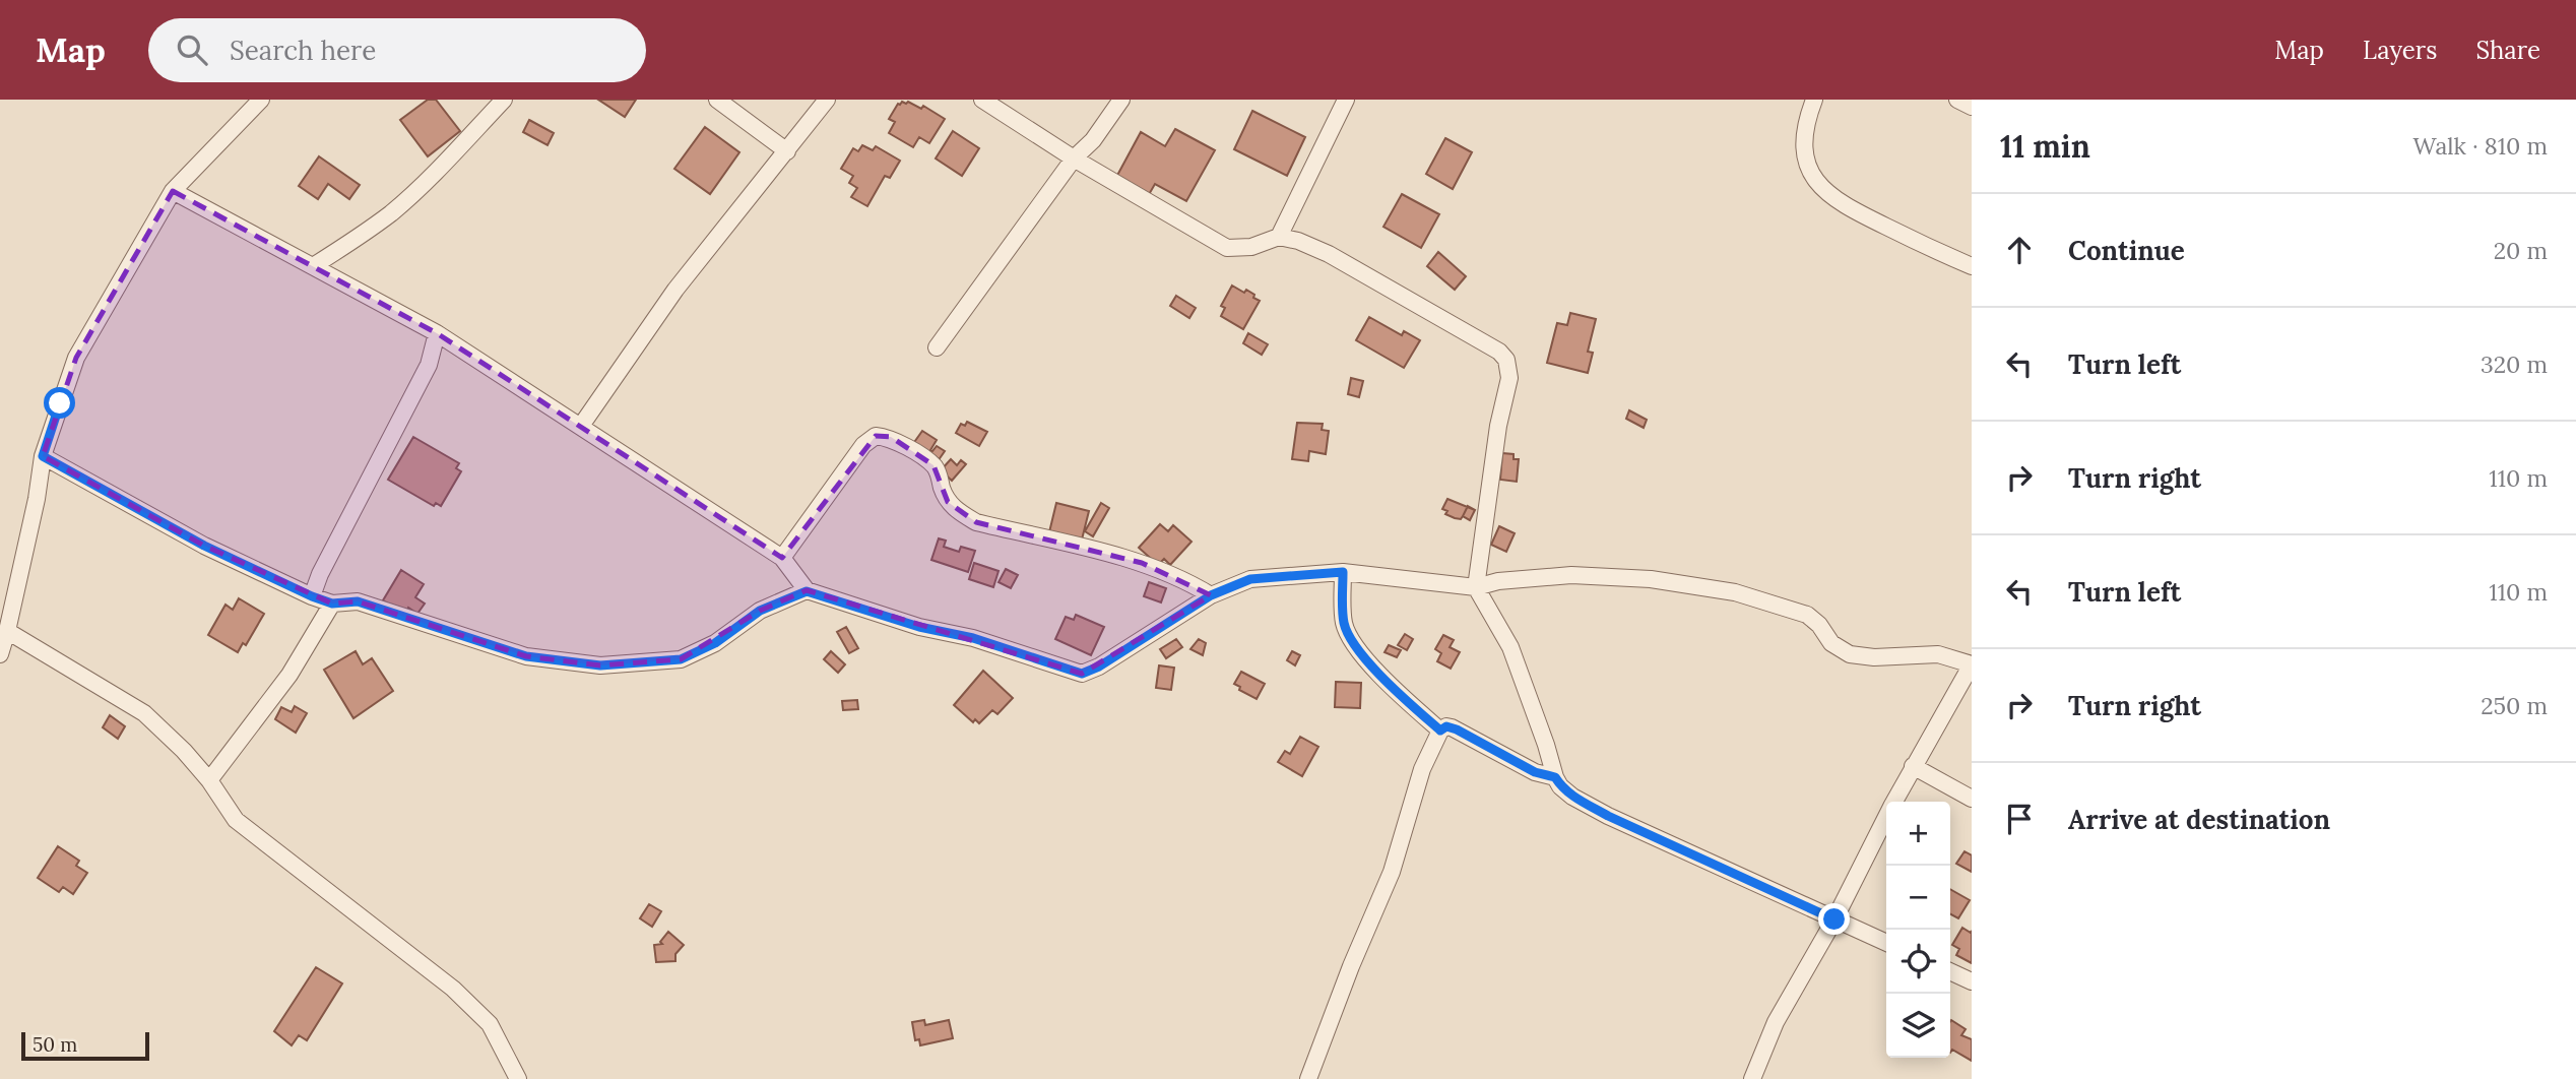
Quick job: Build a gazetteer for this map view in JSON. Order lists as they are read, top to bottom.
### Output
{
  "scale_bar": "50 m",
  "page": {
    "header": "Map",
    "search": "Search here",
    "nav": ["Map", "Layers", "Share"],
    "heading": ["11 min", "Walk · 810 m"],
    "list": [
      ["Continue", "20 m"],
      ["Turn left", "320 m"],
      ["Turn right", "110 m"],
      ["Turn left", "110 m"],
      ["Turn right", "250 m"],
      "Arrive at destination"
    ],
    "map_buttons": ["+", "−"],
    "scale": "50 m"
  }
}
